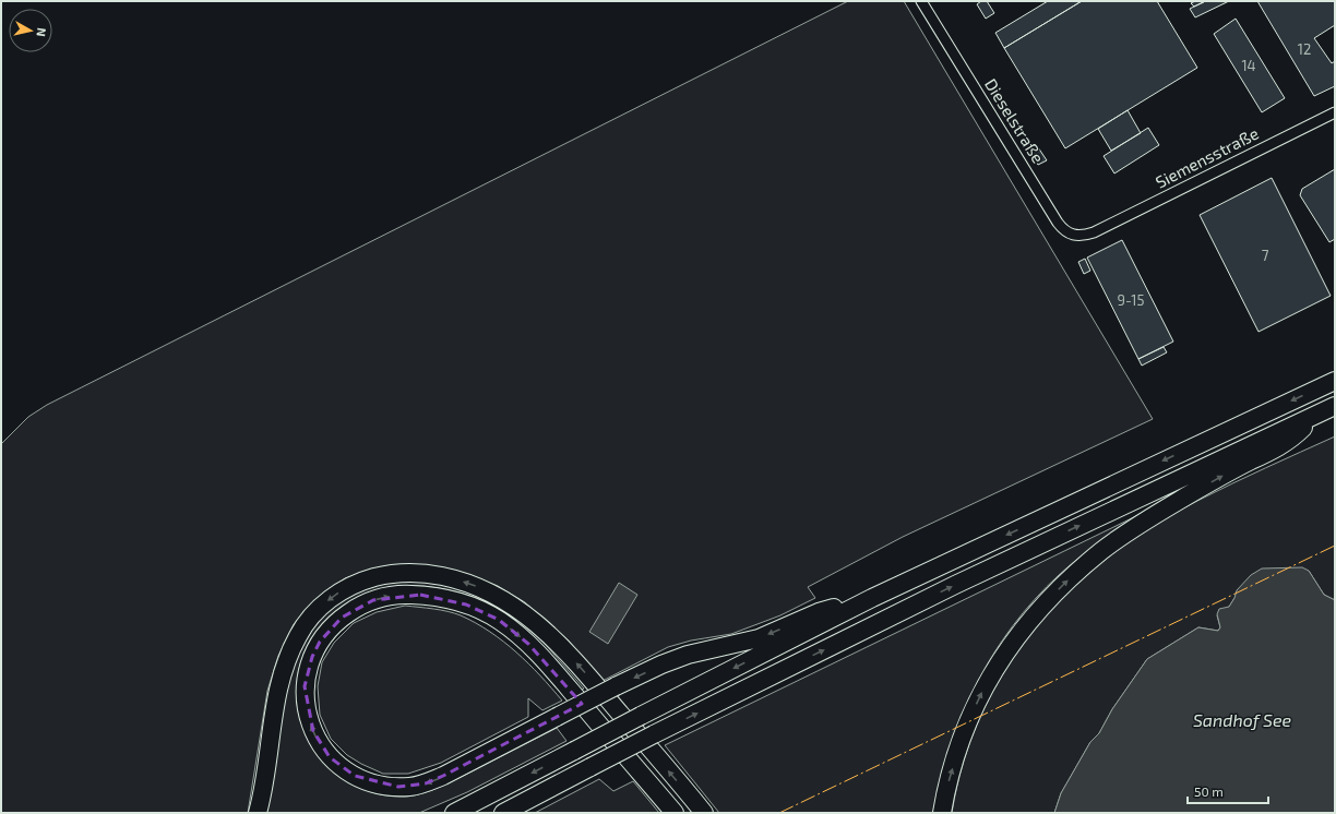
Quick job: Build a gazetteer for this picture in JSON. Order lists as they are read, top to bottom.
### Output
{
  "streets": {
    "street": ["Dieselstraße", "Siemensstraße"]
  },
  "crossings": [
    ["Dieselstraße", "Siemensstraße"]
  ],
  "water": ["Sandhof See"],
  "house_numbers": [
    "12",
    "14",
    "7",
    "9-15"
  ],
  "scale_bar": "50 m",
  "north": "right"
}
